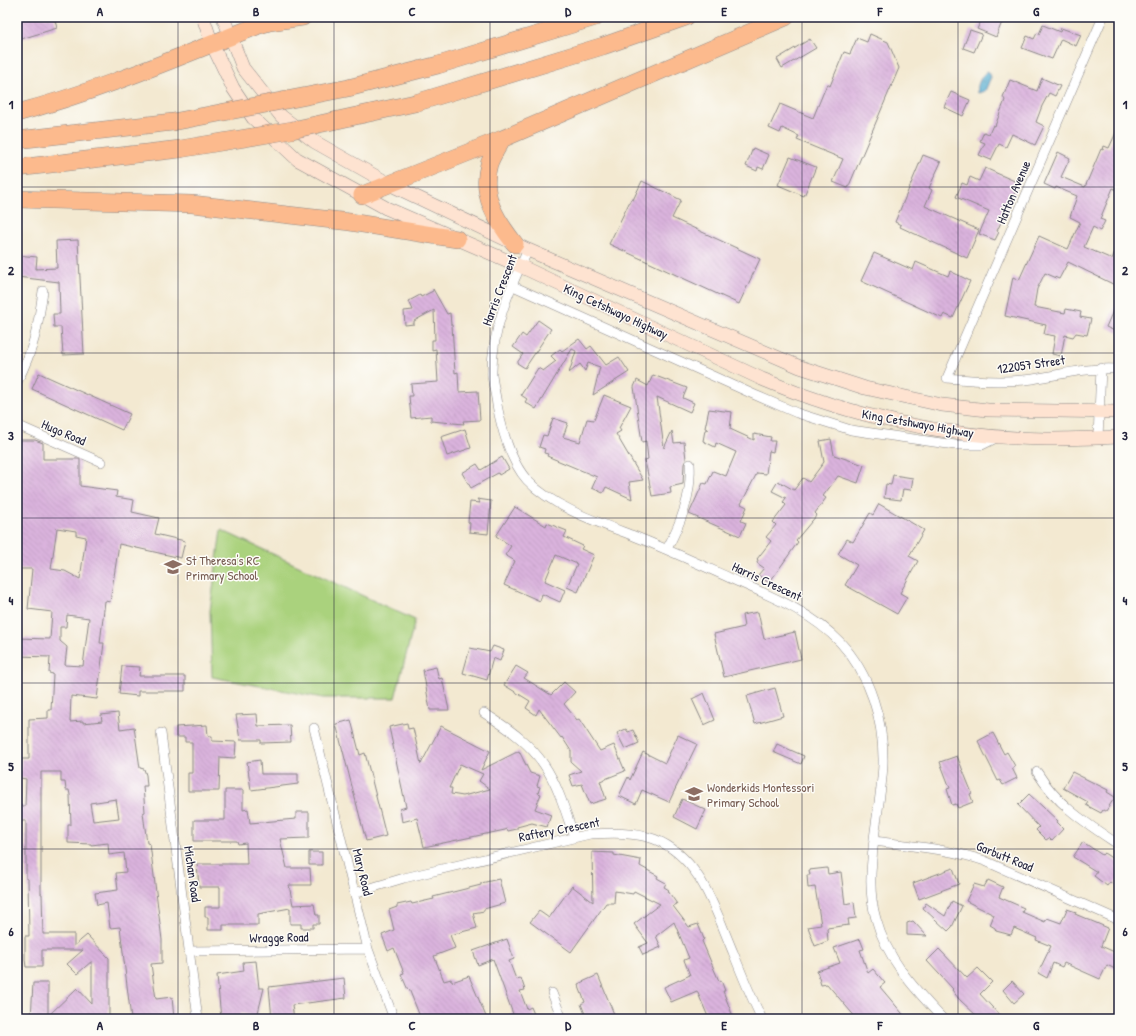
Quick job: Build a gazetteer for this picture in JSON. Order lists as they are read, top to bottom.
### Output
{
  "streets": {
    "main road": ["King Cetshwayo Highway"],
    "street": [
      "Hatton Avenue",
      "Harris Crescent",
      "122057 Street",
      "Hugo Road",
      "Raftery Crescent",
      "Garbutt Road",
      "Mary Road",
      "Michan Road",
      "Wragge Road"
    ]
  },
  "crossings": [
    ["Hatton Avenue", "122057 Street"],
    ["Harris Crescent", "King Cetshwayo Highway"],
    ["Harris Crescent", "Garbutt Road"],
    ["Raftery Crescent", "Mary Road"],
    ["Mary Road", "Wragge Road"],
    ["Michan Road", "Wragge Road"]
  ],
  "places": {
    "school or university": ["St Theresa's RC Primary School", "Wonderkids Montessori Primary School"]
  },
  "grid": {
    "columns": [
      "A",
      "B",
      "C",
      "D",
      "E",
      "F",
      "G"
    ],
    "rows": [
      "1",
      "2",
      "3",
      "4",
      "5",
      "6"
    ]
  }
}
